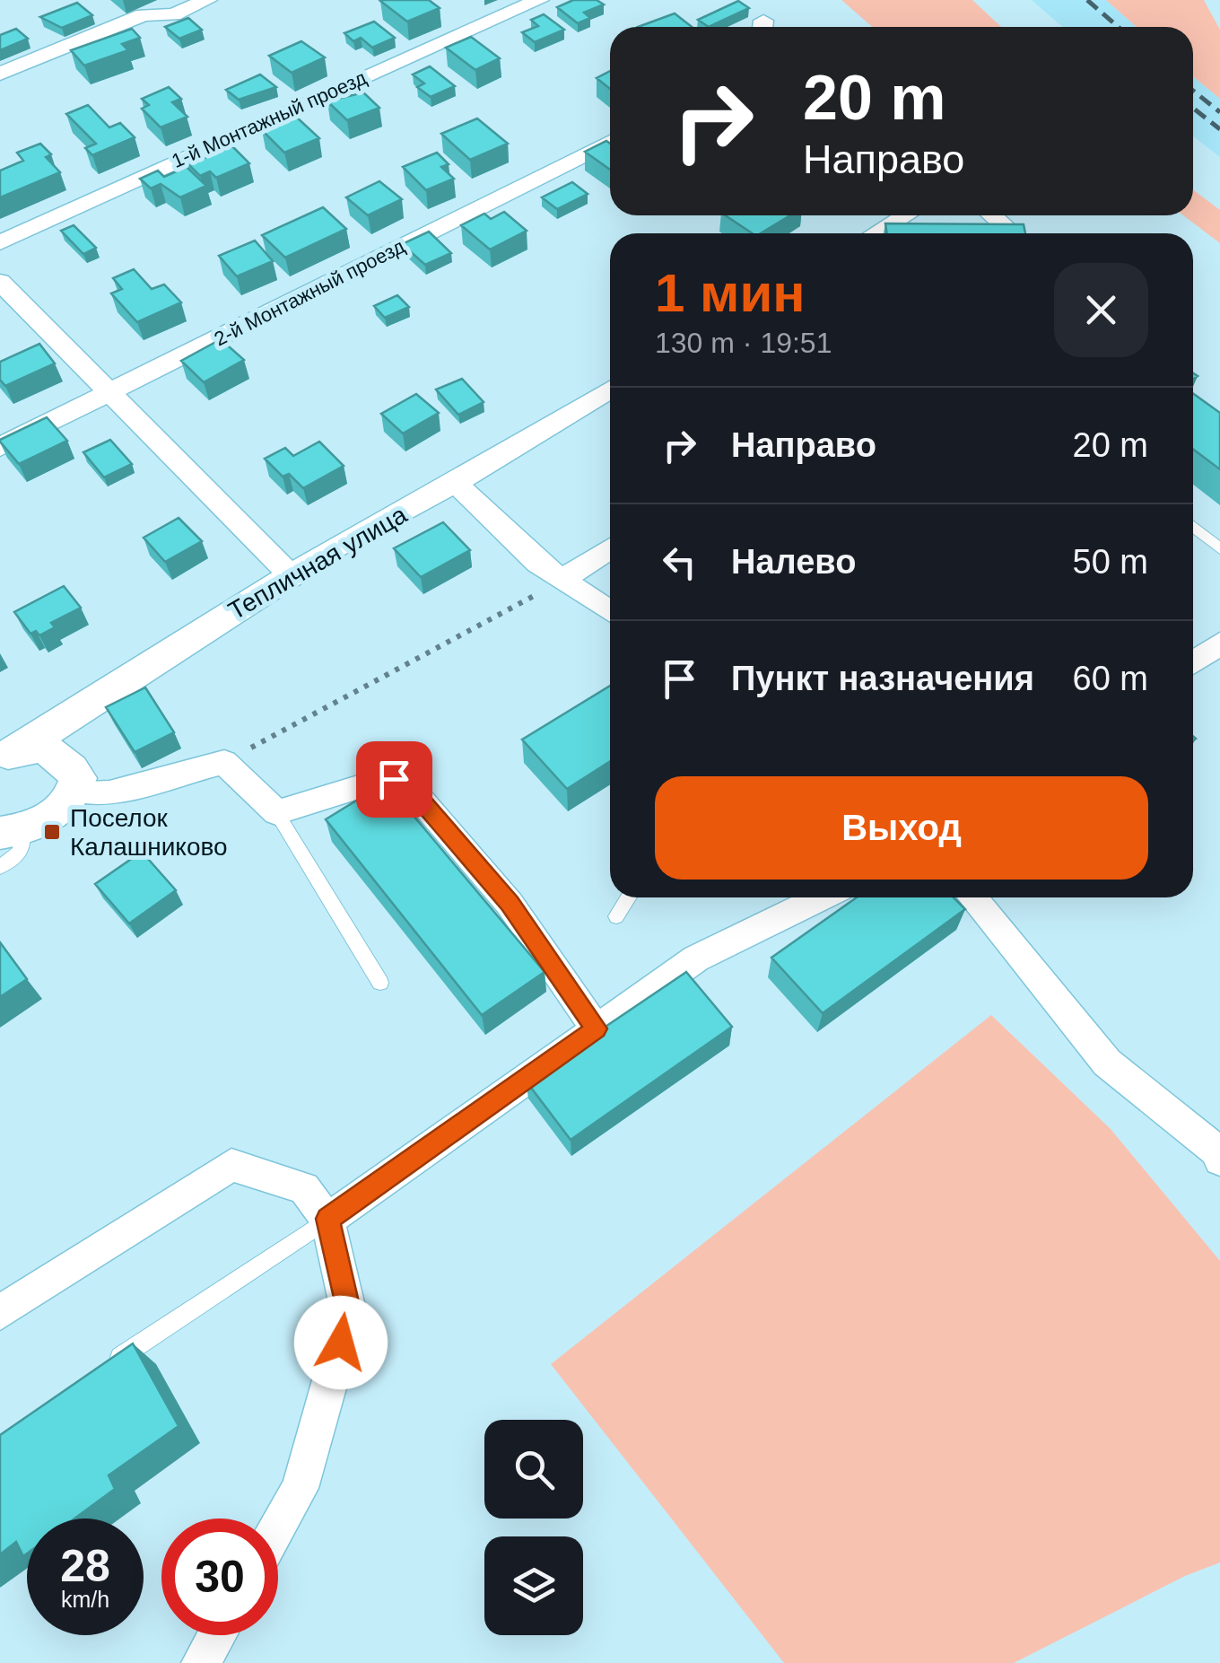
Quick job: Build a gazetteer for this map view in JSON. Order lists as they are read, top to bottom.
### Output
{
  "streets": {
    "street": ["1-й Монтажный проезд", "2-й Монтажный проезд", "Тепличная улица"]
  },
  "places": {
    "transit": ["Поселок Калашниково"]
  },
  "page": {
    "turn": ["20 m", "Направо"],
    "heading": ["1 мин", "130 m · 19:51"],
    "list": [
      {
        "name": "Направо",
        "value": "20 m"
      },
      {
        "name": "Налево",
        "value": "50 m"
      },
      {
        "name": "Пункт назначения",
        "value": "60 m"
      }
    ],
    "buttons": "Выход",
    "speed": "28 km/h",
    "limit": "30"
  }
}
